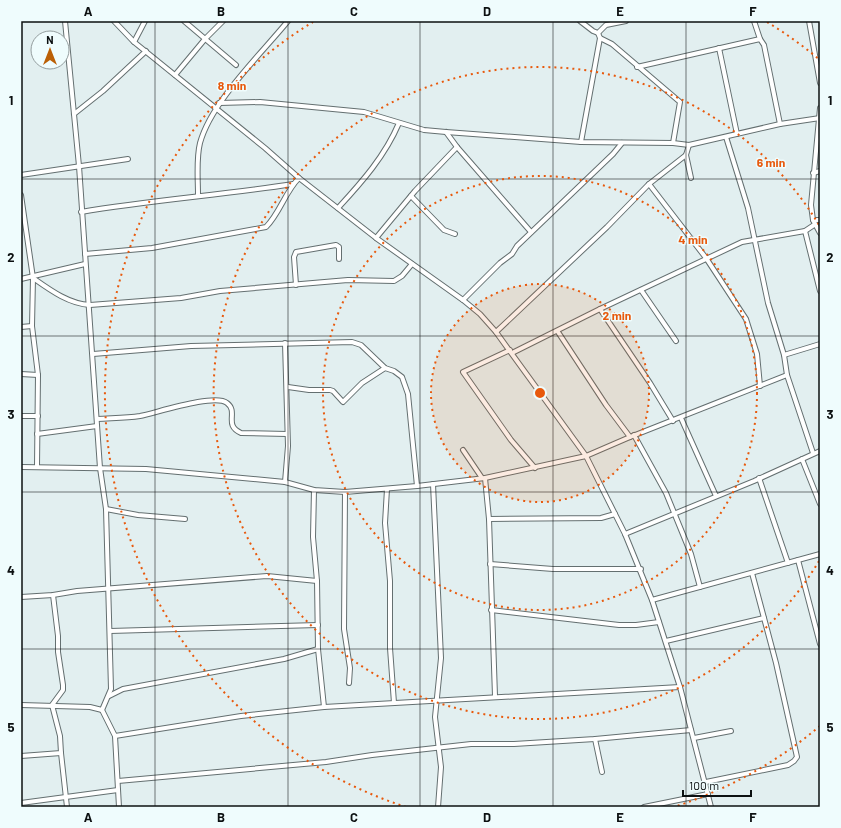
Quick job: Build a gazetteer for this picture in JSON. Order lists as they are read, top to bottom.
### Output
{
  "scale_bar": "100 m",
  "north": "top",
  "grid": {
    "columns": [
      "A",
      "B",
      "C",
      "D",
      "E",
      "F"
    ],
    "rows": [
      "1",
      "2",
      "3",
      "4",
      "5"
    ]
  },
  "rings": [
    "8 min",
    "6 min",
    "4 min",
    "2 min"
  ]
}
